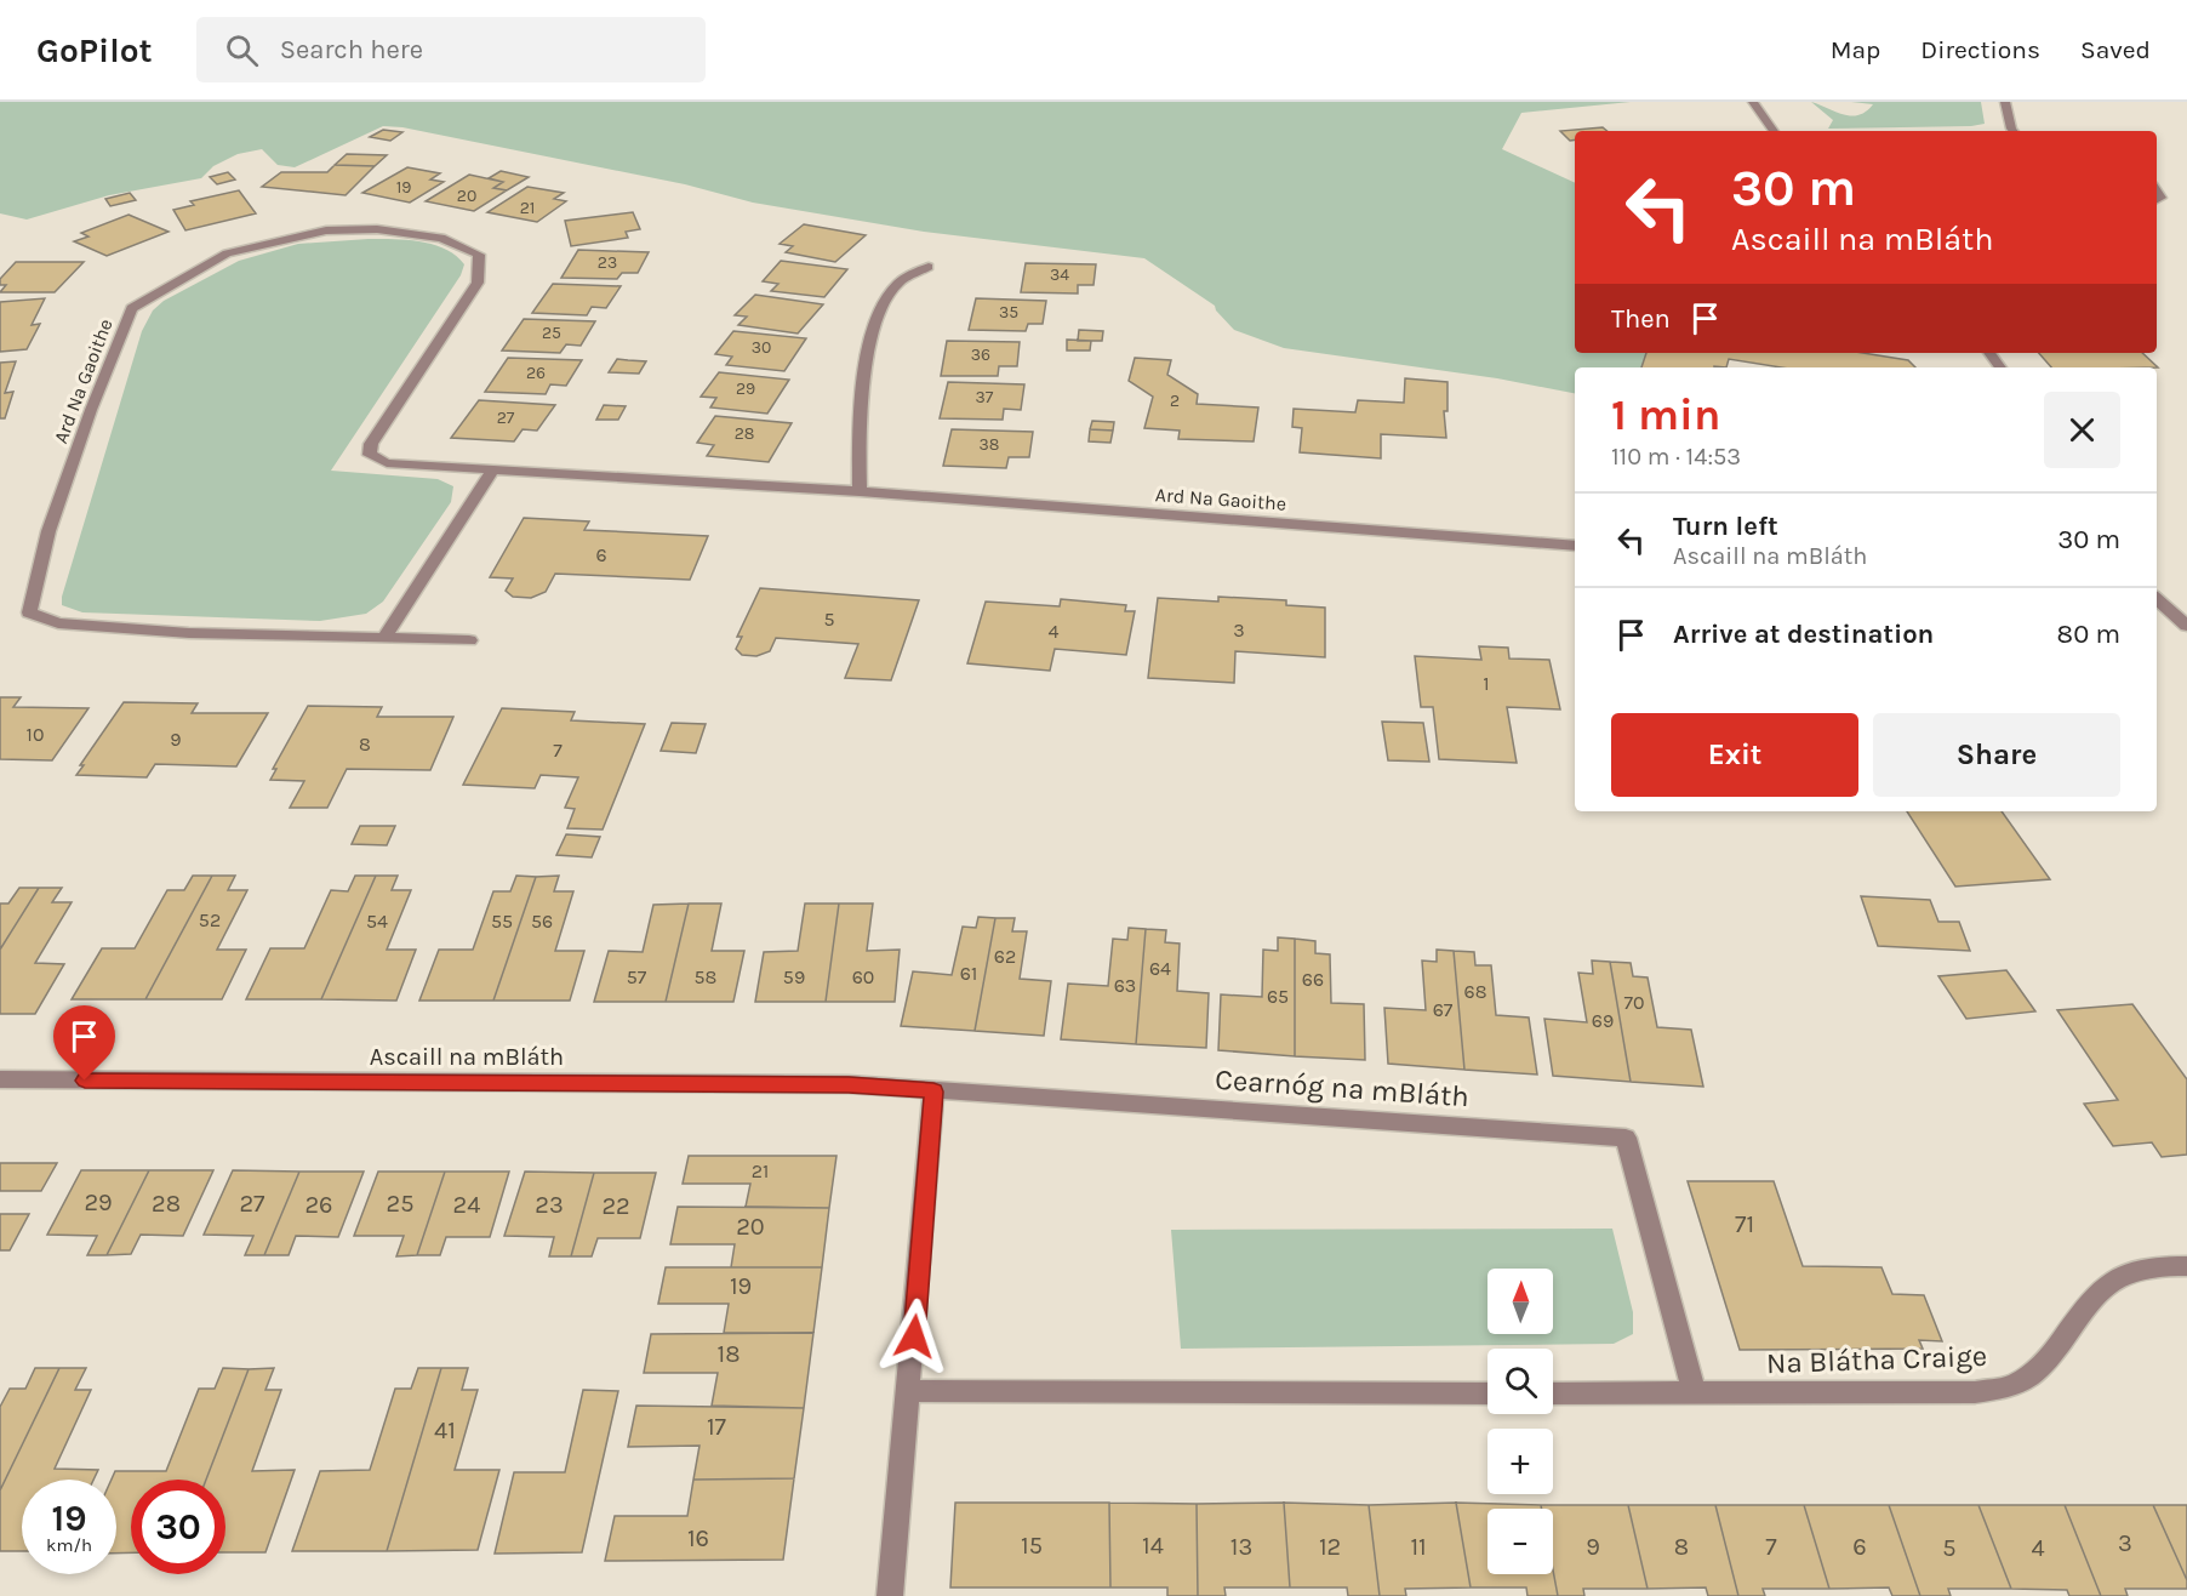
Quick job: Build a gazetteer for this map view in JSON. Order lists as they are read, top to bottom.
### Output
{
  "streets": {
    "street": [
      "Ard Na Gaoithe",
      "Ascaill na mBláth",
      "Cearnóg na mBláth",
      "Na Blátha Craige"
    ]
  },
  "crossings": [
    ["Ascaill na mBláth", "Cearnóg na mBláth"],
    ["Cearnóg na mBláth", "Na Blátha Craige"]
  ],
  "house_numbers": [
    "19",
    "20",
    "21",
    "23",
    "34",
    "35",
    "25",
    "30",
    "36",
    "26",
    "29",
    "37",
    "2",
    "27",
    "28",
    "38",
    "6",
    "5",
    "3",
    "4",
    "1",
    "10",
    "9",
    "8",
    "7",
    "52",
    "54",
    "55",
    "56",
    "62",
    "64",
    "61",
    "57",
    "58",
    "59",
    "60",
    "66",
    "63",
    "68",
    "65",
    "70",
    "67",
    "69",
    "21",
    "29",
    "28",
    "27",
    "25",
    "26",
    "24",
    "23",
    "22",
    "71",
    "20",
    "19",
    "18",
    "17",
    "41",
    "16",
    "3",
    "15",
    "14",
    "13",
    "12",
    "11",
    "9",
    "8",
    "7",
    "6",
    "5",
    "4"
  ],
  "north": "top",
  "page": {
    "header": "GoPilot",
    "search": "Search here",
    "nav": ["Map", "Directions", "Saved"],
    "turn": ["30 m", "Ascaill na mBláth"],
    "then": "Then",
    "heading": ["1 min", "110 m · 14:53"],
    "list": [
      {
        "name": "Turn left",
        "note": "Ascaill na mBláth",
        "value": "30 m"
      },
      {
        "name": "Arrive at destination",
        "value": "80 m"
      }
    ],
    "buttons": ["Exit", "Share"],
    "map_buttons": ["+", "−"],
    "speed": "19 km/h",
    "limit": "30"
  }
}
